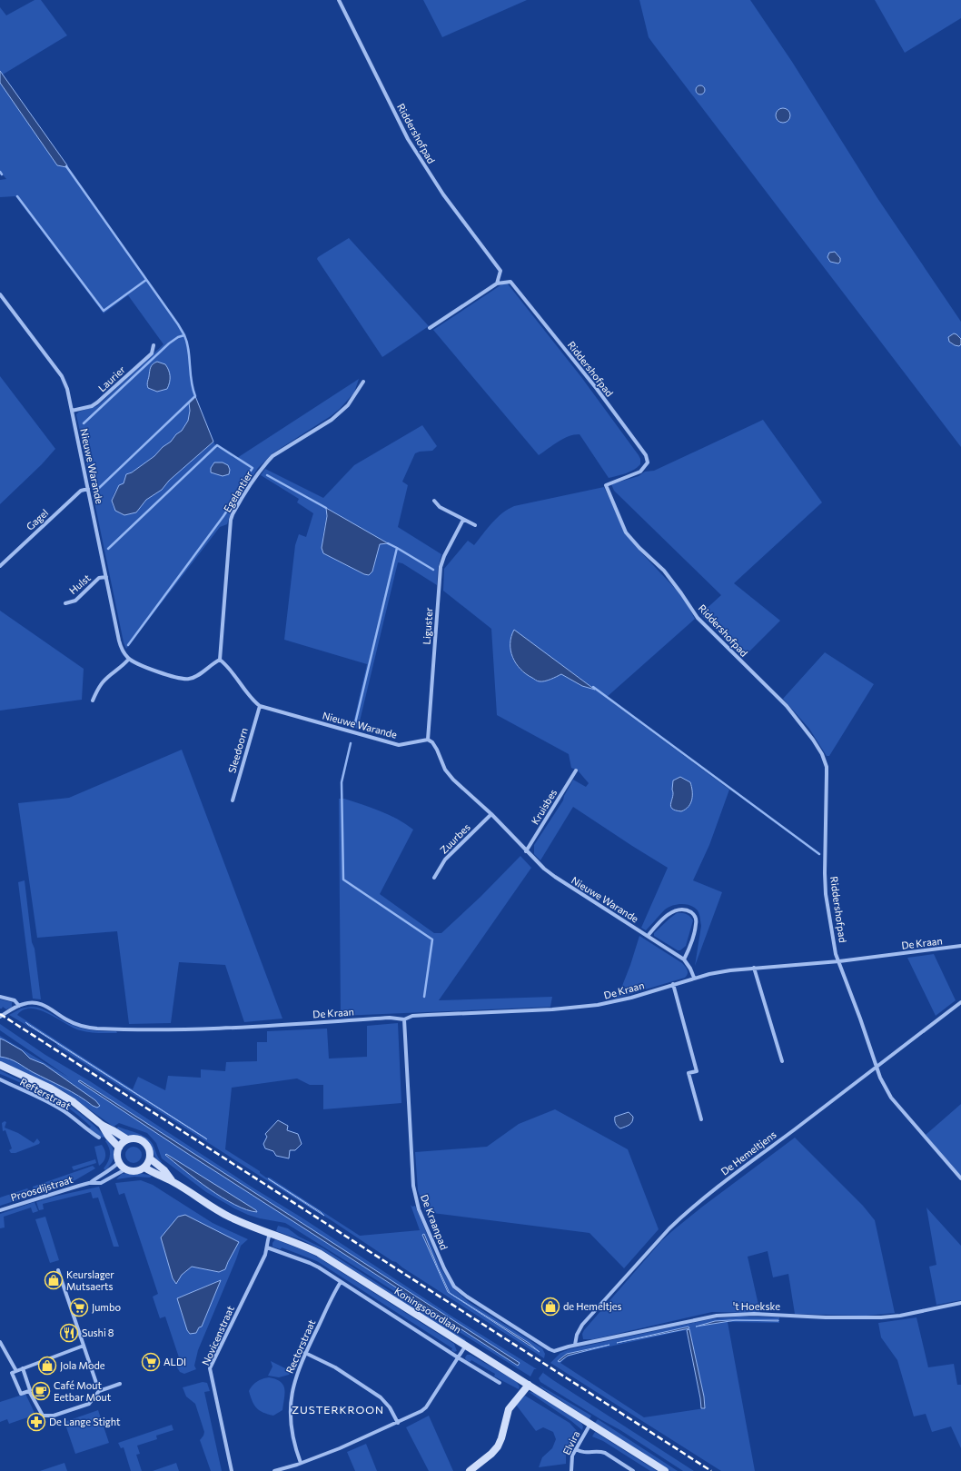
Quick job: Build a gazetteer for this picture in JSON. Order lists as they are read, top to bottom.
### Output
{
  "streets": {
    "street": [
      "Riddershofpad",
      "Laurier",
      "Nieuwe Warande",
      "Egelantier",
      "Gagel",
      "Hulst",
      "Liguster",
      "Sleedoorn",
      "Kruisbes",
      "Zuurbes",
      "De Kraan",
      "Refterstraat",
      "De Hemeltjens",
      "Proosdijstraat",
      "De Kraanpad",
      "'t Hoekske",
      "Koningsoordlaan",
      "Novicenstraat",
      "Rectorstraat",
      "Elvira"
    ]
  },
  "crossings": [
    ["Riddershofpad", "De Kraan"],
    ["Riddershofpad", "De Hemeltjens"],
    ["Laurier", "Nieuwe Warande"],
    ["Nieuwe Warande", "Gagel"],
    ["Nieuwe Warande", "Hulst"],
    ["Nieuwe Warande", "Liguster"],
    ["Nieuwe Warande", "Sleedoorn"],
    ["Nieuwe Warande", "Kruisbes"],
    ["Nieuwe Warande", "Zuurbes"],
    ["Nieuwe Warande", "De Kraan"],
    ["De Kraan", "De Kraanpad"],
    ["De Hemeltjens", "'t Hoekske"],
    ["Proosdijstraat", "Koningsoordlaan"],
    ["De Kraanpad", "'t Hoekske"],
    ["Koningsoordlaan", "Novicenstraat"],
    ["Koningsoordlaan", "Elvira"]
  ],
  "districts": ["ZUSTERKROON"],
  "places": {
    "shop": ["Keurslager Mutsaerts", "de Hemeltjes", "Jola Mode"],
    "supermarket": ["Jumbo", "ALDI"],
    "restaurant": ["Sushi 8"],
    "cafe": ["Café Mout Eetbar Mout"],
    "pharmacy": ["De Lange Stight"]
  }
}
